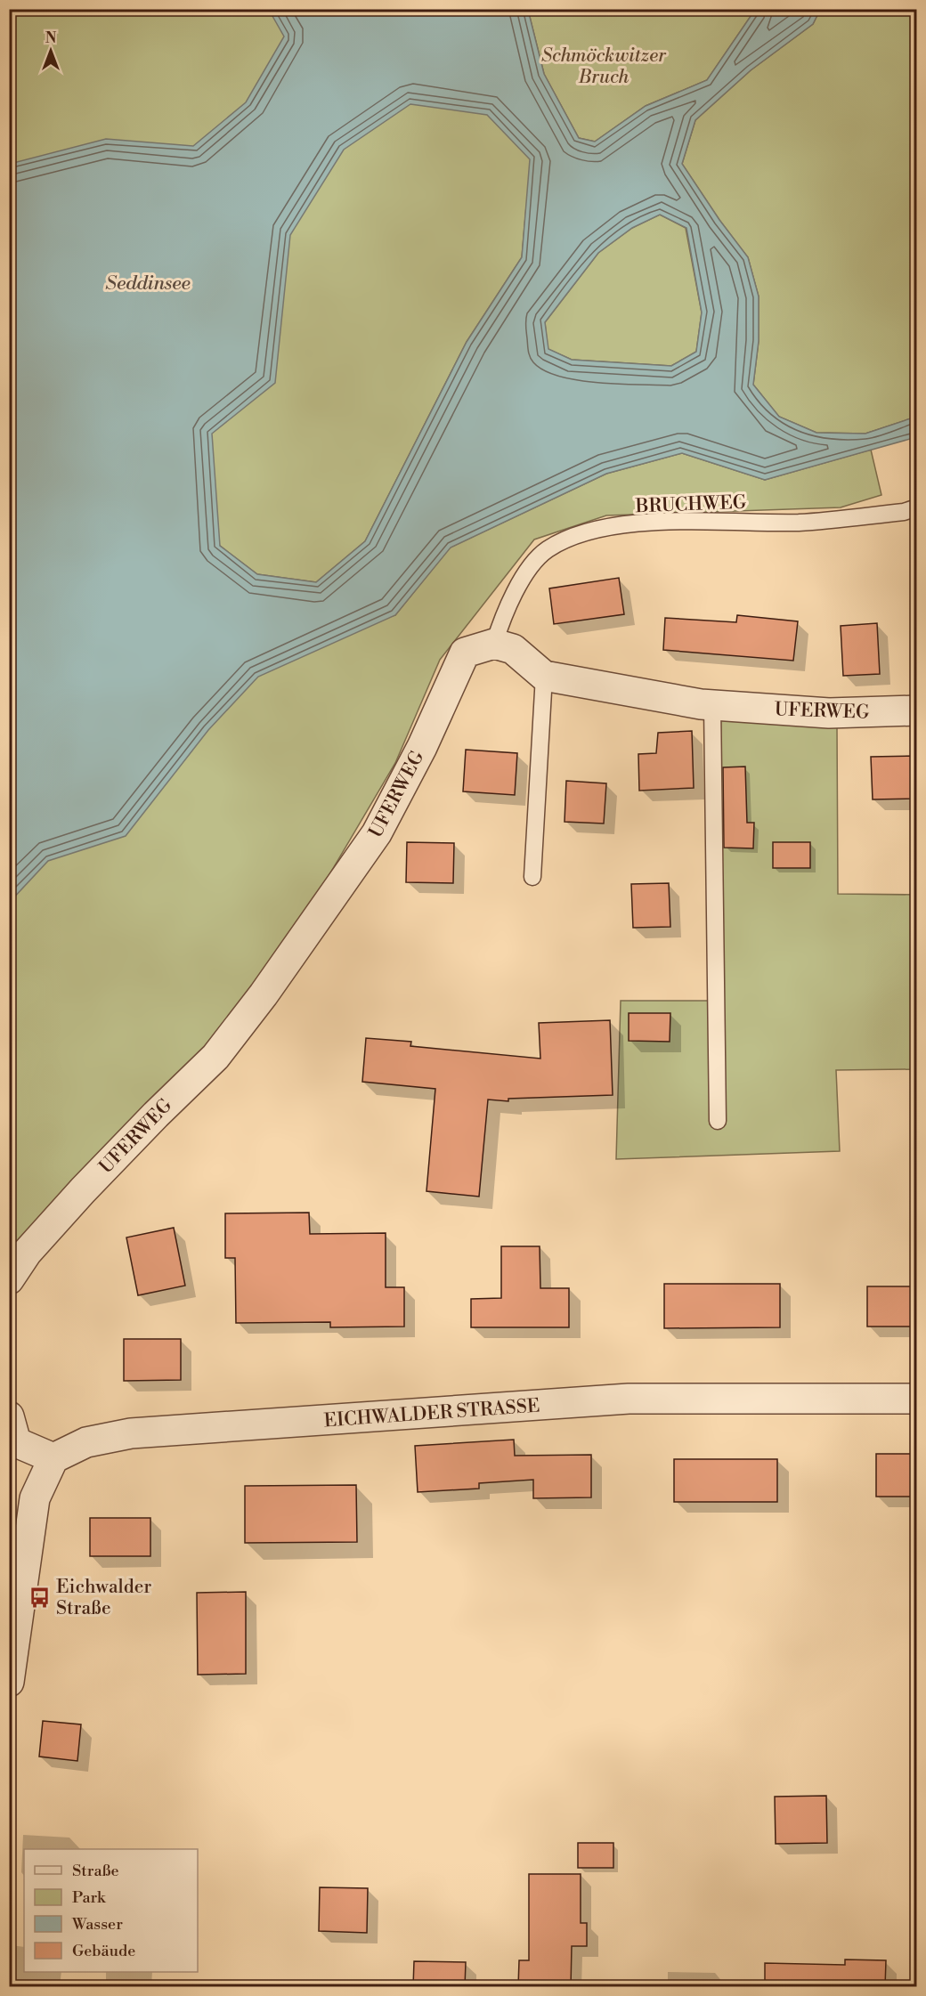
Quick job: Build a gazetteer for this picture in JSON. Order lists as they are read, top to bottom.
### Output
{
  "streets": {
    "street": ["UFERWEG", "EICHWALDER STRASSE"],
    "lane": ["BRUCHWEG"]
  },
  "crossings": [
    ["BRUCHWEG", "UFERWEG"]
  ],
  "water": ["Seddinsee"],
  "parks": ["Schmöckwitzer Bruch"],
  "places": {
    "bus stop": ["Eichwalder Straße"]
  },
  "legend": [
    "Straße",
    "Park",
    "Wasser",
    "Gebäude"
  ],
  "north": "top"
}
